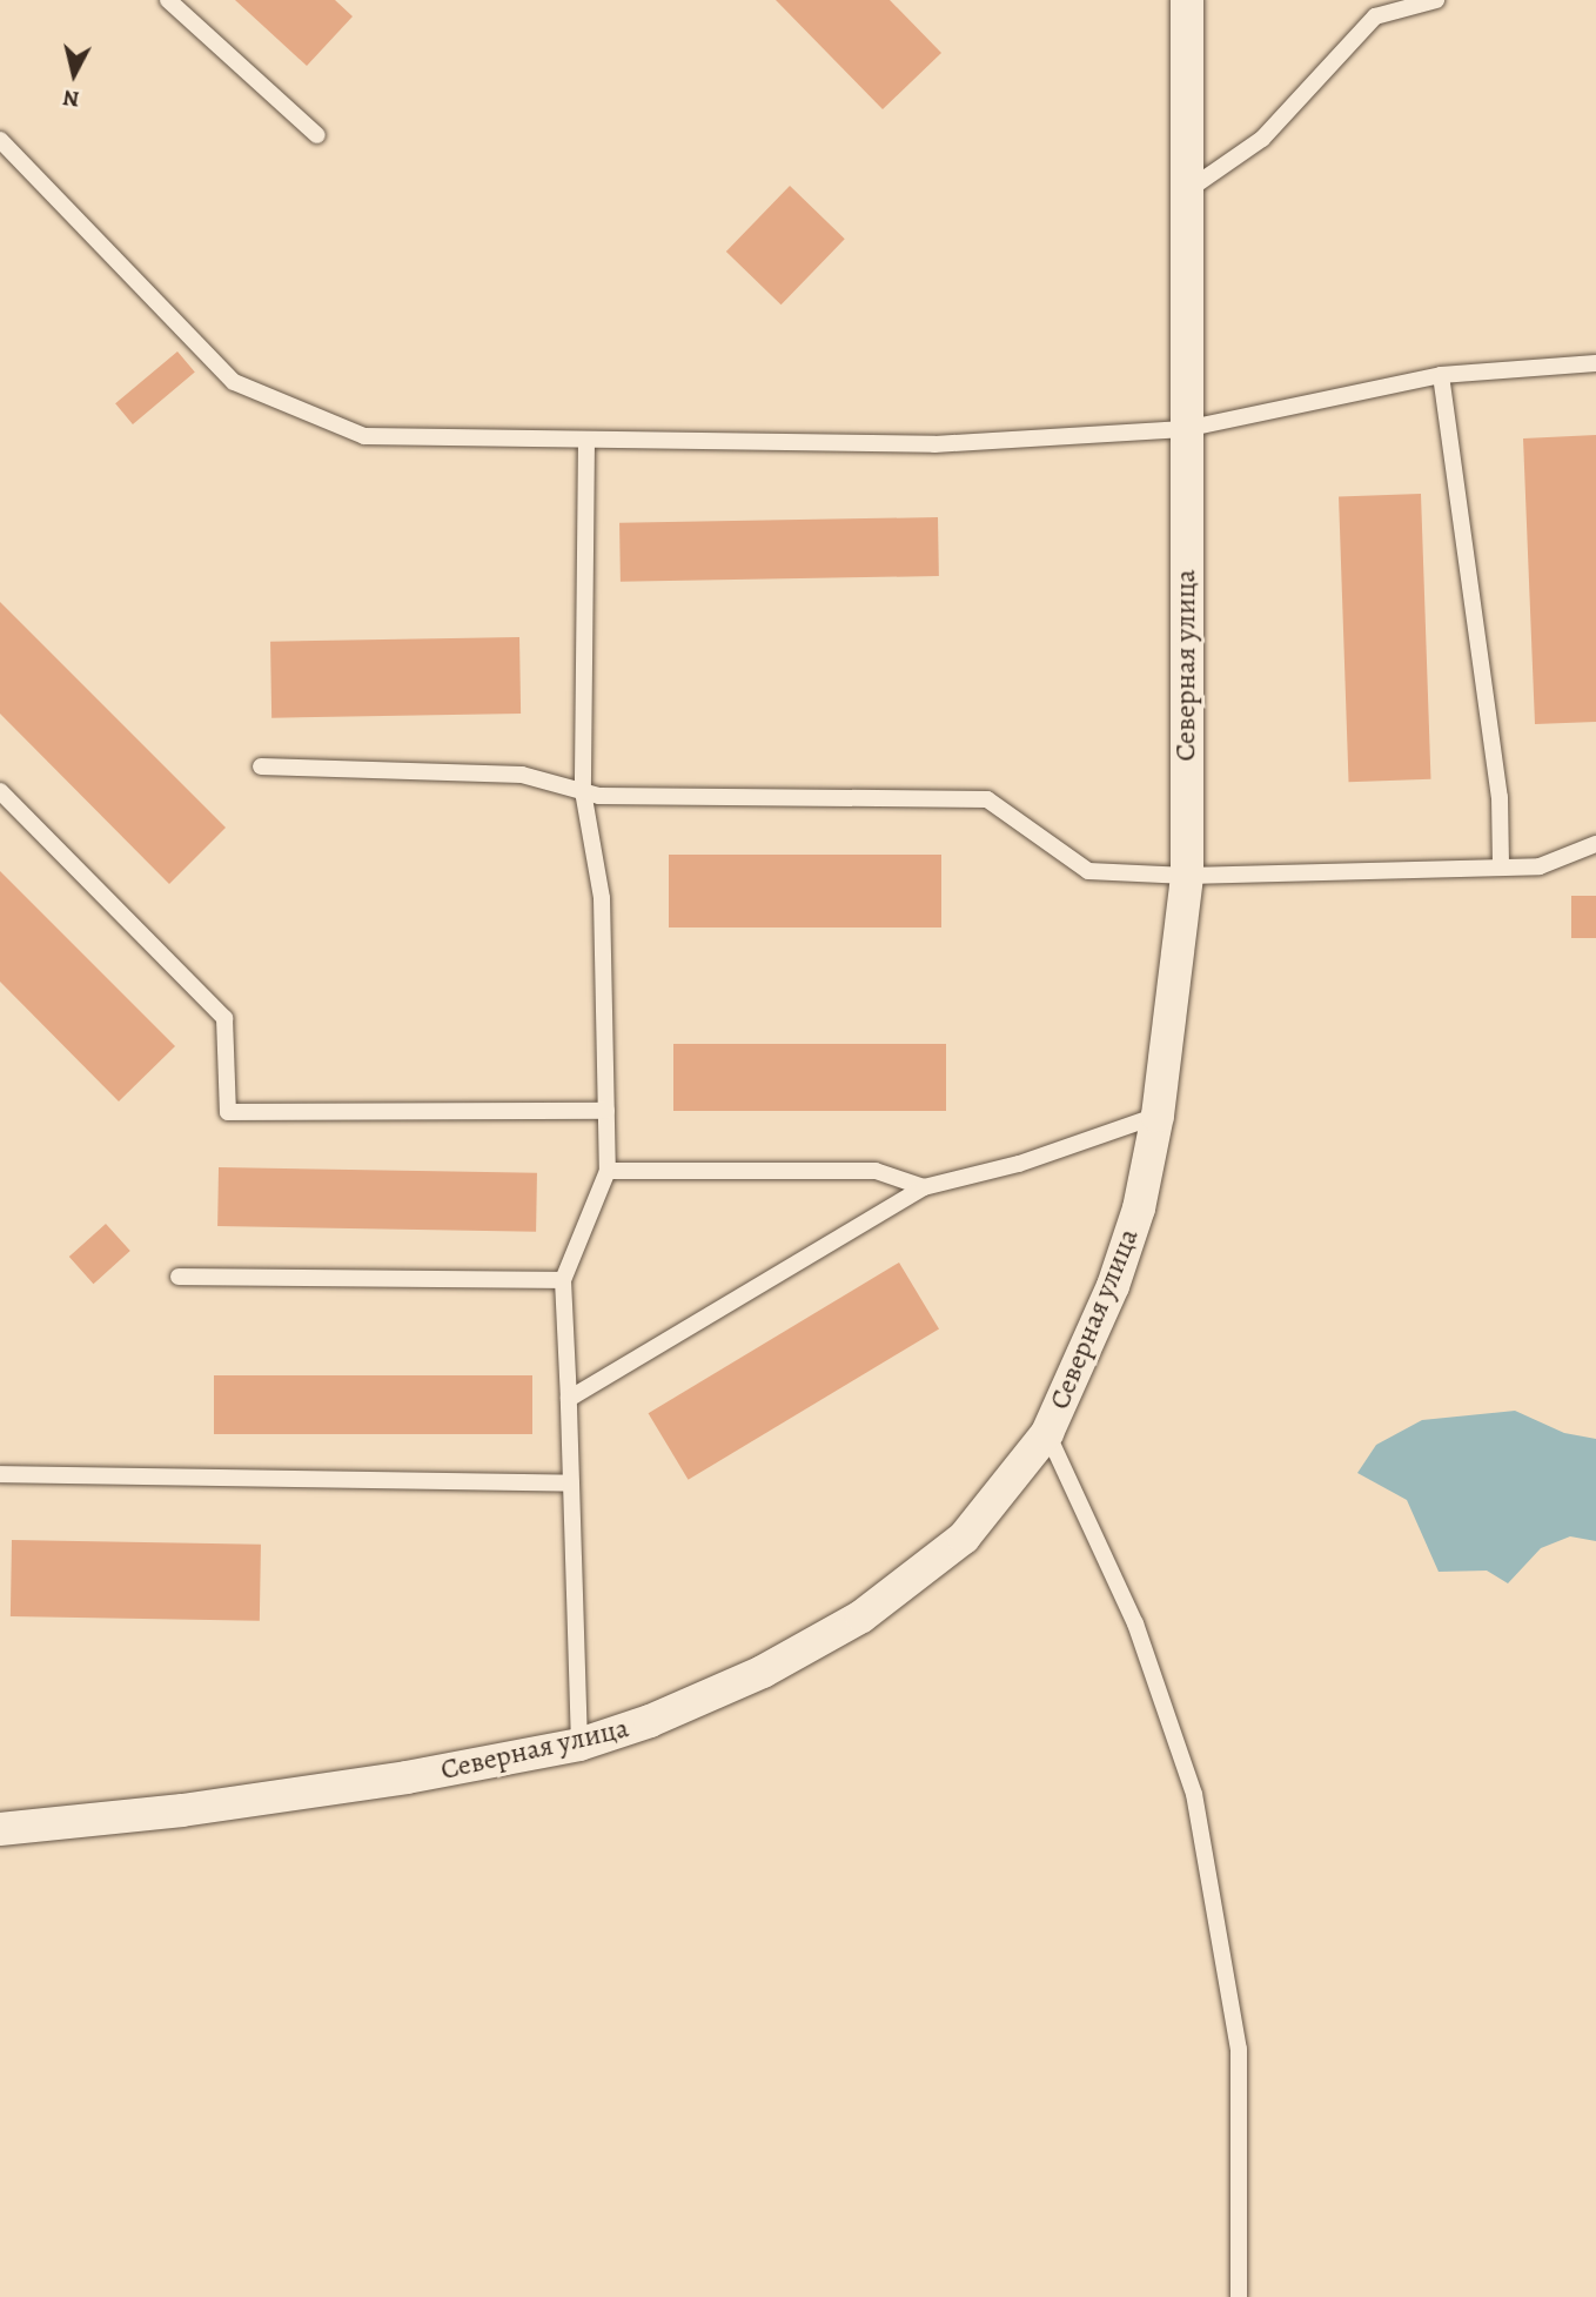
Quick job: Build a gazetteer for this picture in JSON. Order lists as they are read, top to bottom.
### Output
{
  "streets": {
    "street": ["Северная улица"]
  },
  "north": "bottom"
}
